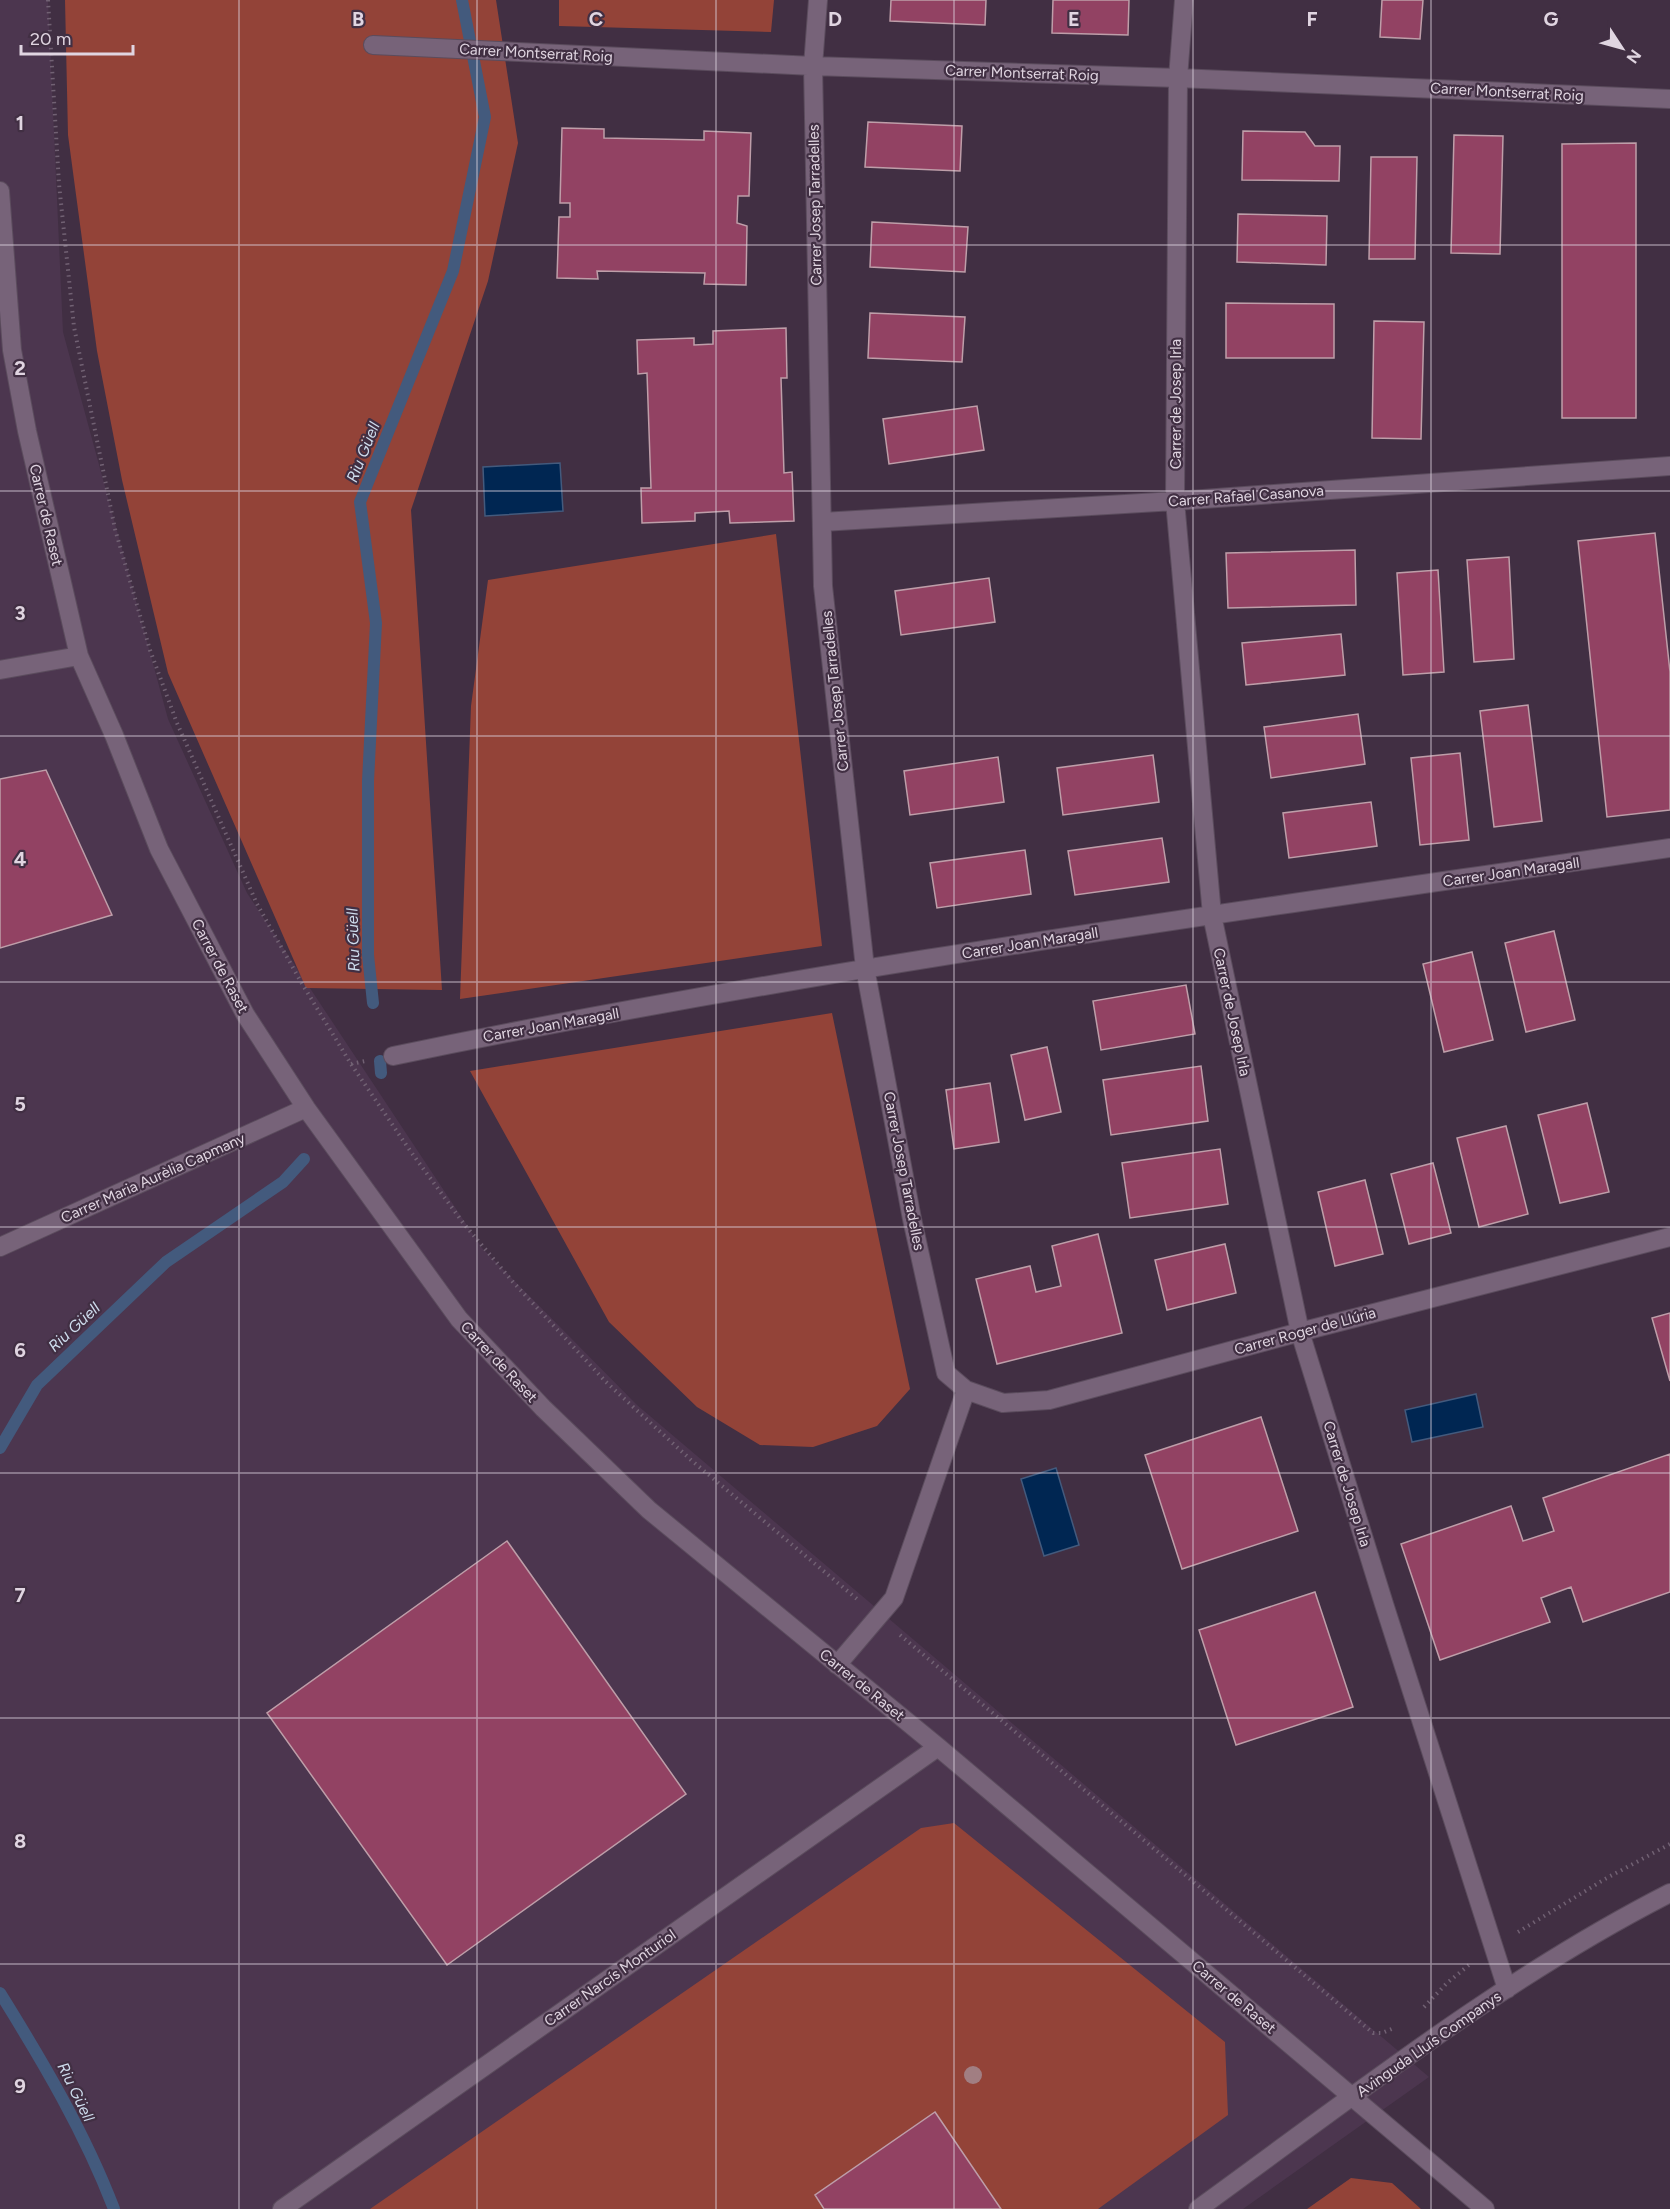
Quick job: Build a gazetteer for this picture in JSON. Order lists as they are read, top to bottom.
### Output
{
  "streets": {
    "street": [
      "Carrer Montserrat Roig",
      "Carrer Josep Tarradelles",
      "Carrer de Josep Irla",
      "Carrer Rafael Casanova",
      "Carrer de Raset",
      "Carrer Joan Maragall",
      "Carrer Maria Aurèlia Capmany",
      "Carrer Roger de Llúria",
      "Carrer Narcís Monturiol",
      "Avinguda Lluís Companys"
    ]
  },
  "crossings": [
    ["Carrer Montserrat Roig", "Carrer Josep Tarradelles"],
    ["Carrer Montserrat Roig", "Carrer de Josep Irla"],
    ["Carrer Josep Tarradelles", "Carrer Rafael Casanova"],
    ["Carrer Josep Tarradelles", "Carrer Joan Maragall"],
    ["Carrer Josep Tarradelles", "Carrer Roger de Llúria"],
    ["Carrer de Josep Irla", "Carrer Rafael Casanova"],
    ["Carrer de Josep Irla", "Carrer Joan Maragall"],
    ["Carrer de Josep Irla", "Carrer Roger de Llúria"],
    ["Carrer de Josep Irla", "Avinguda Lluís Companys"],
    ["Carrer de Raset", "Carrer Maria Aurèlia Capmany"],
    ["Carrer de Raset", "Carrer Narcís Monturiol"],
    ["Carrer de Raset", "Avinguda Lluís Companys"]
  ],
  "water": ["Riu Güell"],
  "scale_bar": "20 m",
  "north": "bottom right",
  "grid": {
    "columns": [
      "B",
      "C",
      "D",
      "E",
      "F",
      "G"
    ],
    "rows": [
      "1",
      "2",
      "3",
      "4",
      "5",
      "6",
      "7",
      "8",
      "9"
    ]
  }
}
